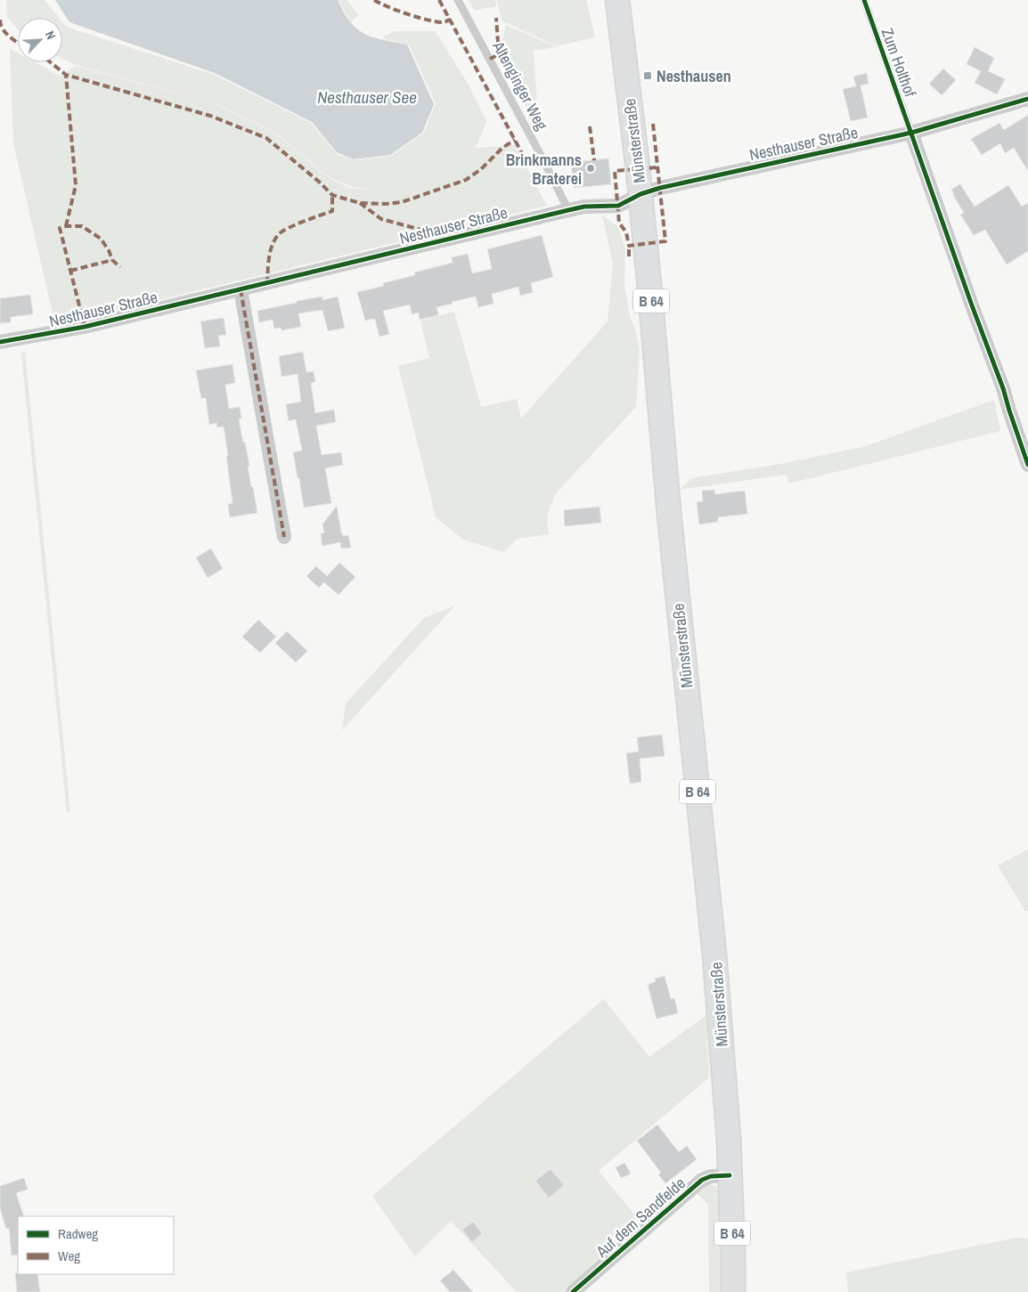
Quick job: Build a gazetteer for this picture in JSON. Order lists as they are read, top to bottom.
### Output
{
  "streets": {
    "main road": ["Münsterstraße", "B 64"],
    "street": ["Nesthauser Straße", "Auf dem Sandfelde"],
    "lane": ["Zum Holthof", "Altenginger Weg"]
  },
  "crossings": [
    ["Zum Holthof", "Nesthauser Straße"],
    ["Altenginger Weg", "Nesthauser Straße"],
    ["Münsterstraße", "Nesthauser Straße"],
    ["Münsterstraße", "Auf dem Sandfelde"]
  ],
  "water": ["Nesthauser See"],
  "places": {
    "transit": ["Nesthausen"],
    "other": ["Brinkmanns Braterei"]
  },
  "legend": ["Radweg", "Weg"],
  "north": "top right"
}
